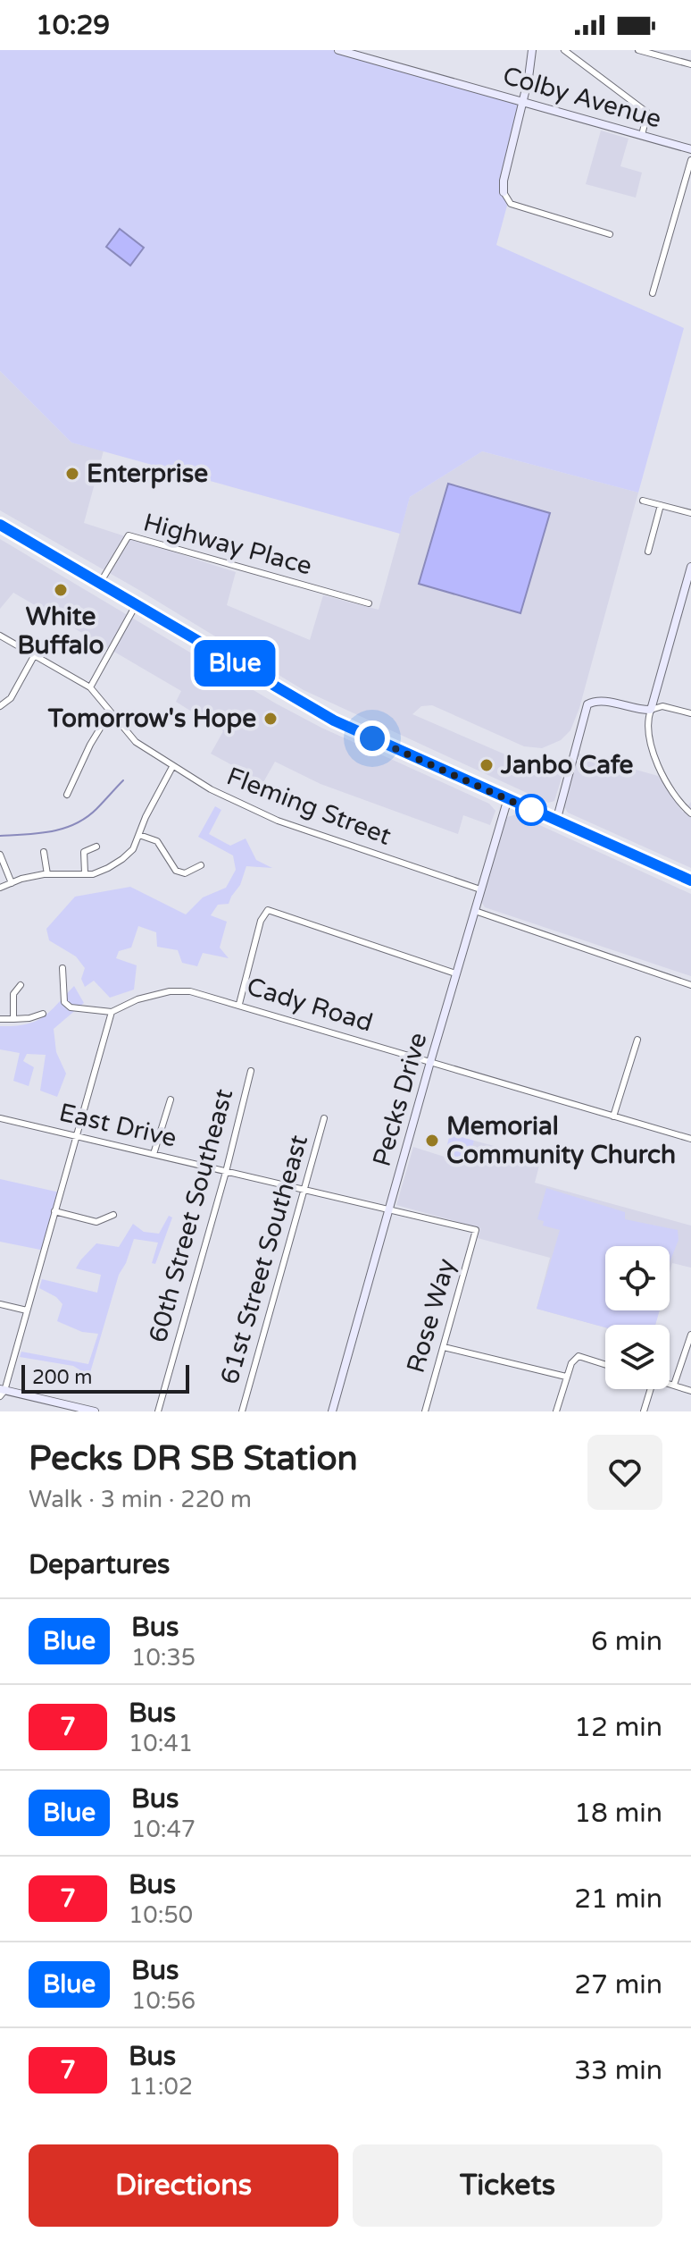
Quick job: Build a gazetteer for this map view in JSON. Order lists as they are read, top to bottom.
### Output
{
  "streets": {
    "street": [
      "Colby Avenue",
      "Highway Place",
      "Fleming Street",
      "Cady Road",
      "Pecks Drive",
      "East Drive",
      "60th Street Southeast",
      "61st Street Southeast",
      "Rose Way"
    ]
  },
  "crossings": [
    ["Fleming Street", "Pecks Drive"],
    ["Cady Road", "Pecks Drive"],
    ["Pecks Drive", "East Drive"],
    ["East Drive", "60th Street Southeast"],
    ["East Drive", "61st Street Southeast"],
    ["East Drive", "Rose Way"]
  ],
  "places": [
    "Enterprise",
    "White Buffalo",
    "Tomorrow's Hope",
    "Janbo Cafe",
    "Memorial Community Church"
  ],
  "lines": ["bus line Blue"],
  "scale_bar": "200 m",
  "page": {
    "status": "10:29",
    "on_map": "Blue",
    "scale": "200 m",
    "heading": [
      ["Pecks DR SB Station", "Walk · 3 min · 220 m"],
      "Departures"
    ],
    "list": [
      {
        "mark": "Blue",
        "name": "Bus",
        "note": "10:35",
        "value": "6 min"
      },
      {
        "mark": "7",
        "name": "Bus",
        "note": "10:41",
        "value": "12 min"
      },
      {
        "mark": "Blue",
        "name": "Bus",
        "note": "10:47",
        "value": "18 min"
      },
      {
        "mark": "7",
        "name": "Bus",
        "note": "10:50",
        "value": "21 min"
      },
      {
        "mark": "Blue",
        "name": "Bus",
        "note": "10:56",
        "value": "27 min"
      },
      {
        "mark": "7",
        "name": "Bus",
        "note": "11:02",
        "value": "33 min"
      }
    ],
    "buttons": ["Directions", "Tickets"]
  }
}
